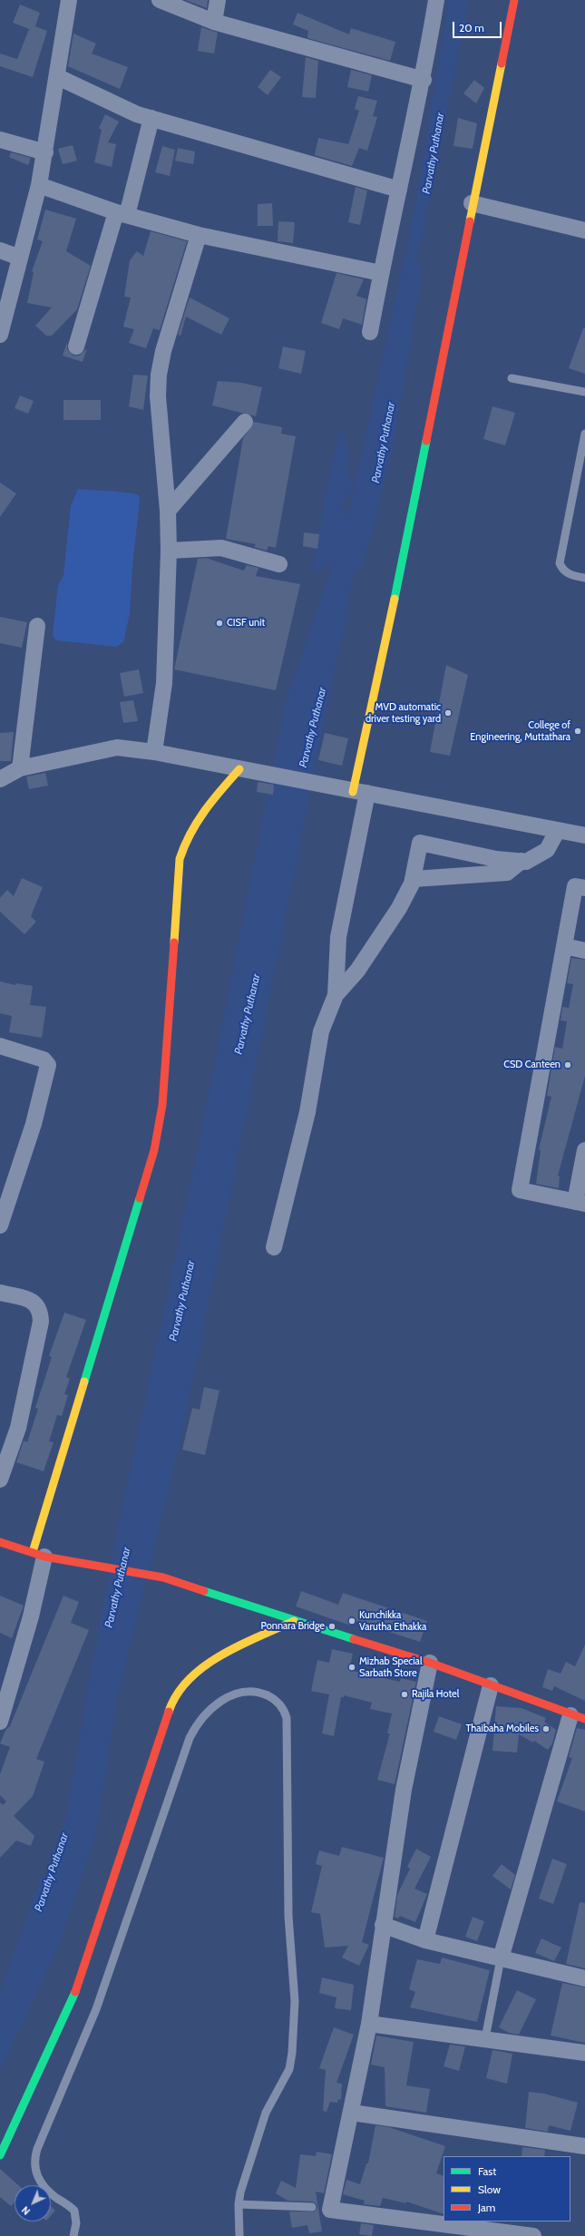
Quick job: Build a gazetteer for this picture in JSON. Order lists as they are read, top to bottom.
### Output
{
  "water": ["Parvathy Puthanar"],
  "places": [
    "CISF unit",
    "MVD automatic driver testing yard",
    "College of Engineering, Muttathara",
    "CSD Canteen",
    "Kunchikka Varutha Ethakka",
    "Ponnara Bridge",
    "Mizhab Special Sarbath Store",
    "Rajila Hotel",
    "Thaibaha Mobiles"
  ],
  "legend": ["Fast", "Slow", "Jam"],
  "scale_bar": "20 m",
  "north": "bottom left"
}
